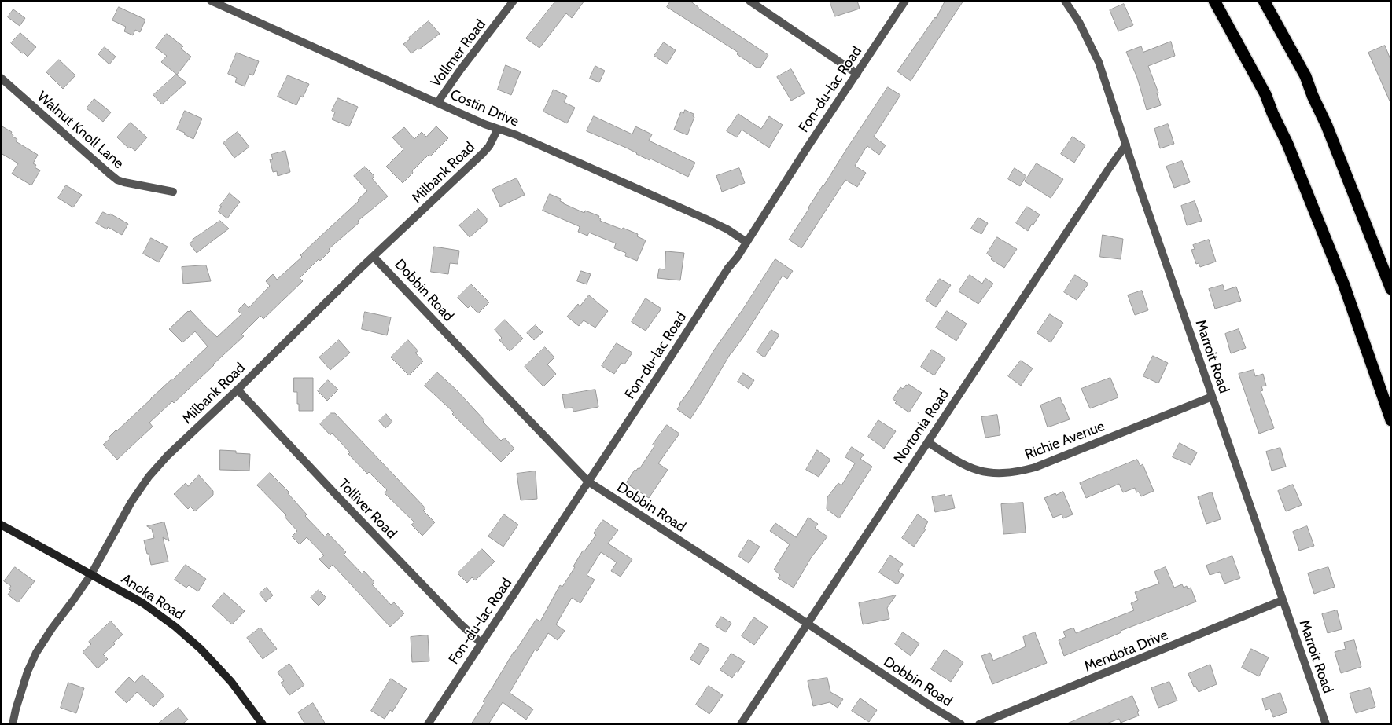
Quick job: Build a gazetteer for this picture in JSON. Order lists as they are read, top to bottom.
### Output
{
  "streets": {
    "street": [
      "Vollmer Road",
      "Fon-du-lac Road",
      "Costin Drive",
      "Walnut Knoll Lane",
      "Milbank Road",
      "Dobbin Road",
      "Marroit Road",
      "Nortonia Road",
      "Richie Avenue",
      "Tolliver Road",
      "Anoka Road",
      "Mendota Drive"
    ]
  },
  "crossings": [
    ["Vollmer Road", "Costin Drive"],
    ["Fon-du-lac Road", "Costin Drive"],
    ["Fon-du-lac Road", "Dobbin Road"],
    ["Fon-du-lac Road", "Tolliver Road"],
    ["Costin Drive", "Milbank Road"],
    ["Milbank Road", "Dobbin Road"],
    ["Milbank Road", "Tolliver Road"],
    ["Milbank Road", "Anoka Road"],
    ["Dobbin Road", "Nortonia Road"],
    ["Marroit Road", "Nortonia Road"],
    ["Marroit Road", "Richie Avenue"],
    ["Marroit Road", "Mendota Drive"],
    ["Nortonia Road", "Richie Avenue"]
  ]
}
